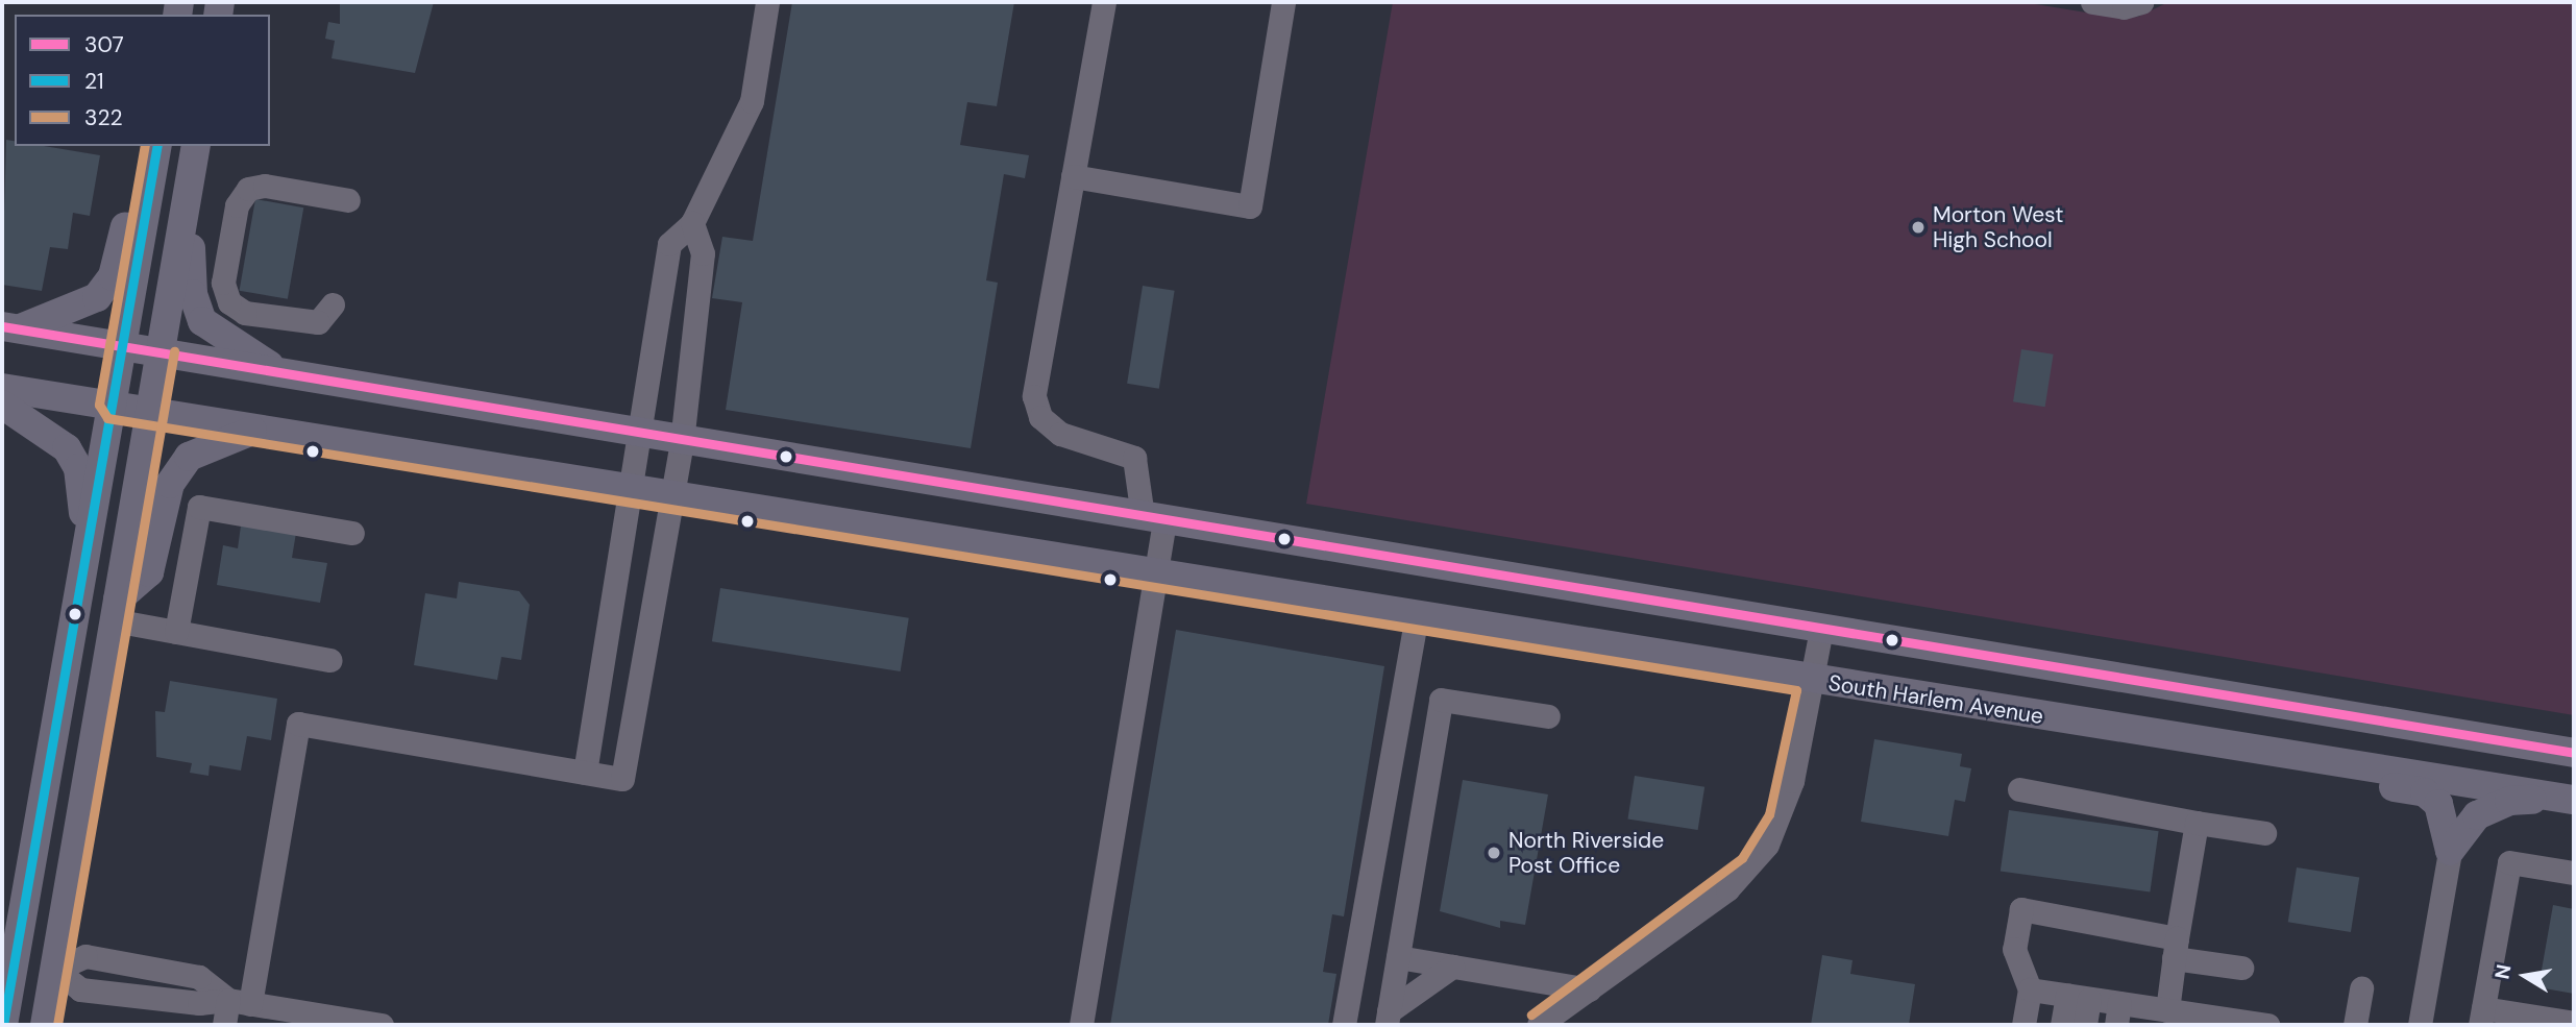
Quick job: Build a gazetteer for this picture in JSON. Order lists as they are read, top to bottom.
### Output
{
  "streets": {
    "main road": ["South Harlem Avenue"]
  },
  "places": ["Morton West High School", "North Riverside Post Office"],
  "lines": ["transit line 21", "transit line 322", "transit line 307"],
  "legend": ["307", "21", "322"],
  "north": "left"
}
